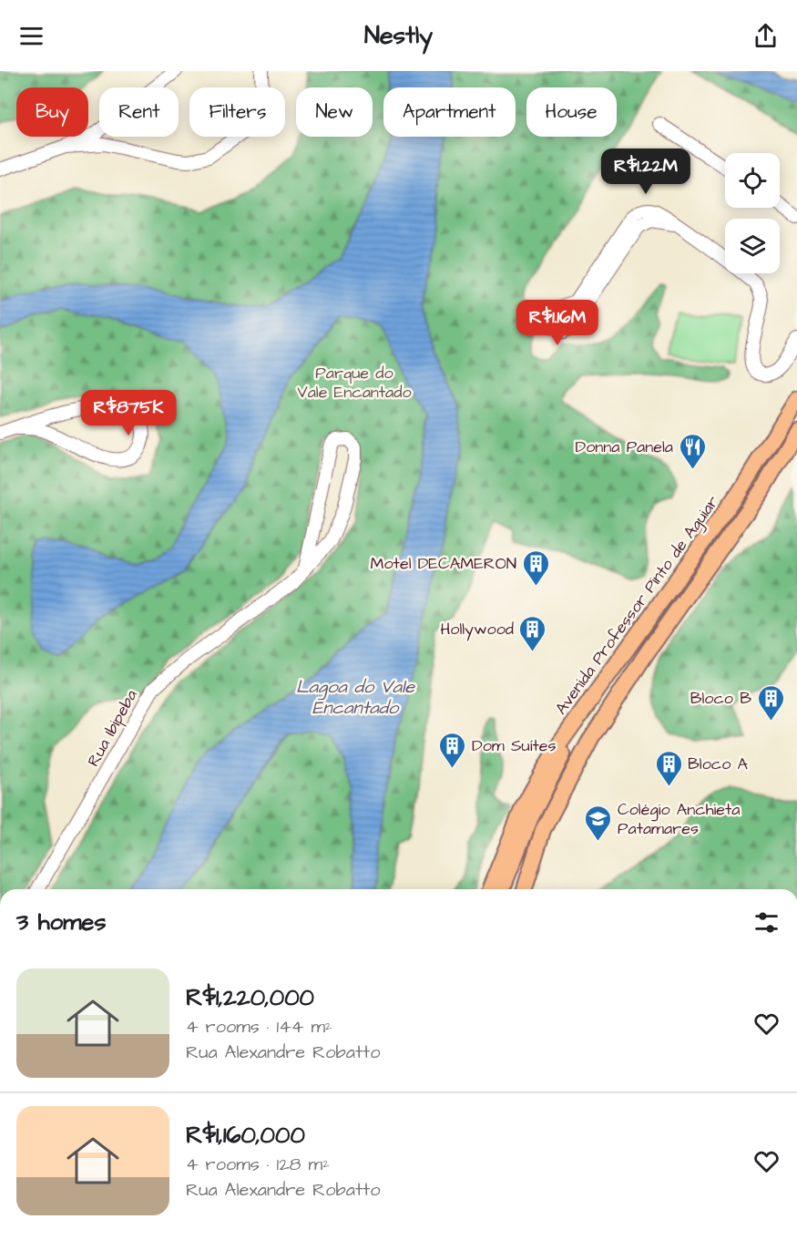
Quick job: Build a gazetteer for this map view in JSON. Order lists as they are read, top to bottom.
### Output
{
  "streets": {
    "main road": ["Avenida Professor Pinto de Aguiar"],
    "street": ["Rua Ibipeba"]
  },
  "water": ["Lagoa do Vale Encantado"],
  "parks": ["Parque do Vale Encantado"],
  "places": {
    "restaurant": ["Donna Panela"],
    "building": [
      "Motel DECAMERON",
      "Hollywood",
      "Bloco B",
      "Dom Suítes",
      "Bloco A"
    ],
    "school or university": ["Colégio Anchieta Patamares"]
  },
  "page": {
    "header": "Nestly",
    "chip": [
      "Buy",
      "Rent",
      "Filters",
      "New",
      "Apartment",
      "House"
    ],
    "price": ["R$1.22M", "R$1.16M", "R$875K"],
    "heading": "3 homes",
    "list": [
      {
        "name": "R$1,220,000",
        "note": "4 rooms · 144 m² · Rua Alexandre Robatto"
      },
      {
        "name": "R$1,160,000",
        "note": "4 rooms · 128 m² · Rua Alexandre Robatto"
      }
    ]
  }
}
